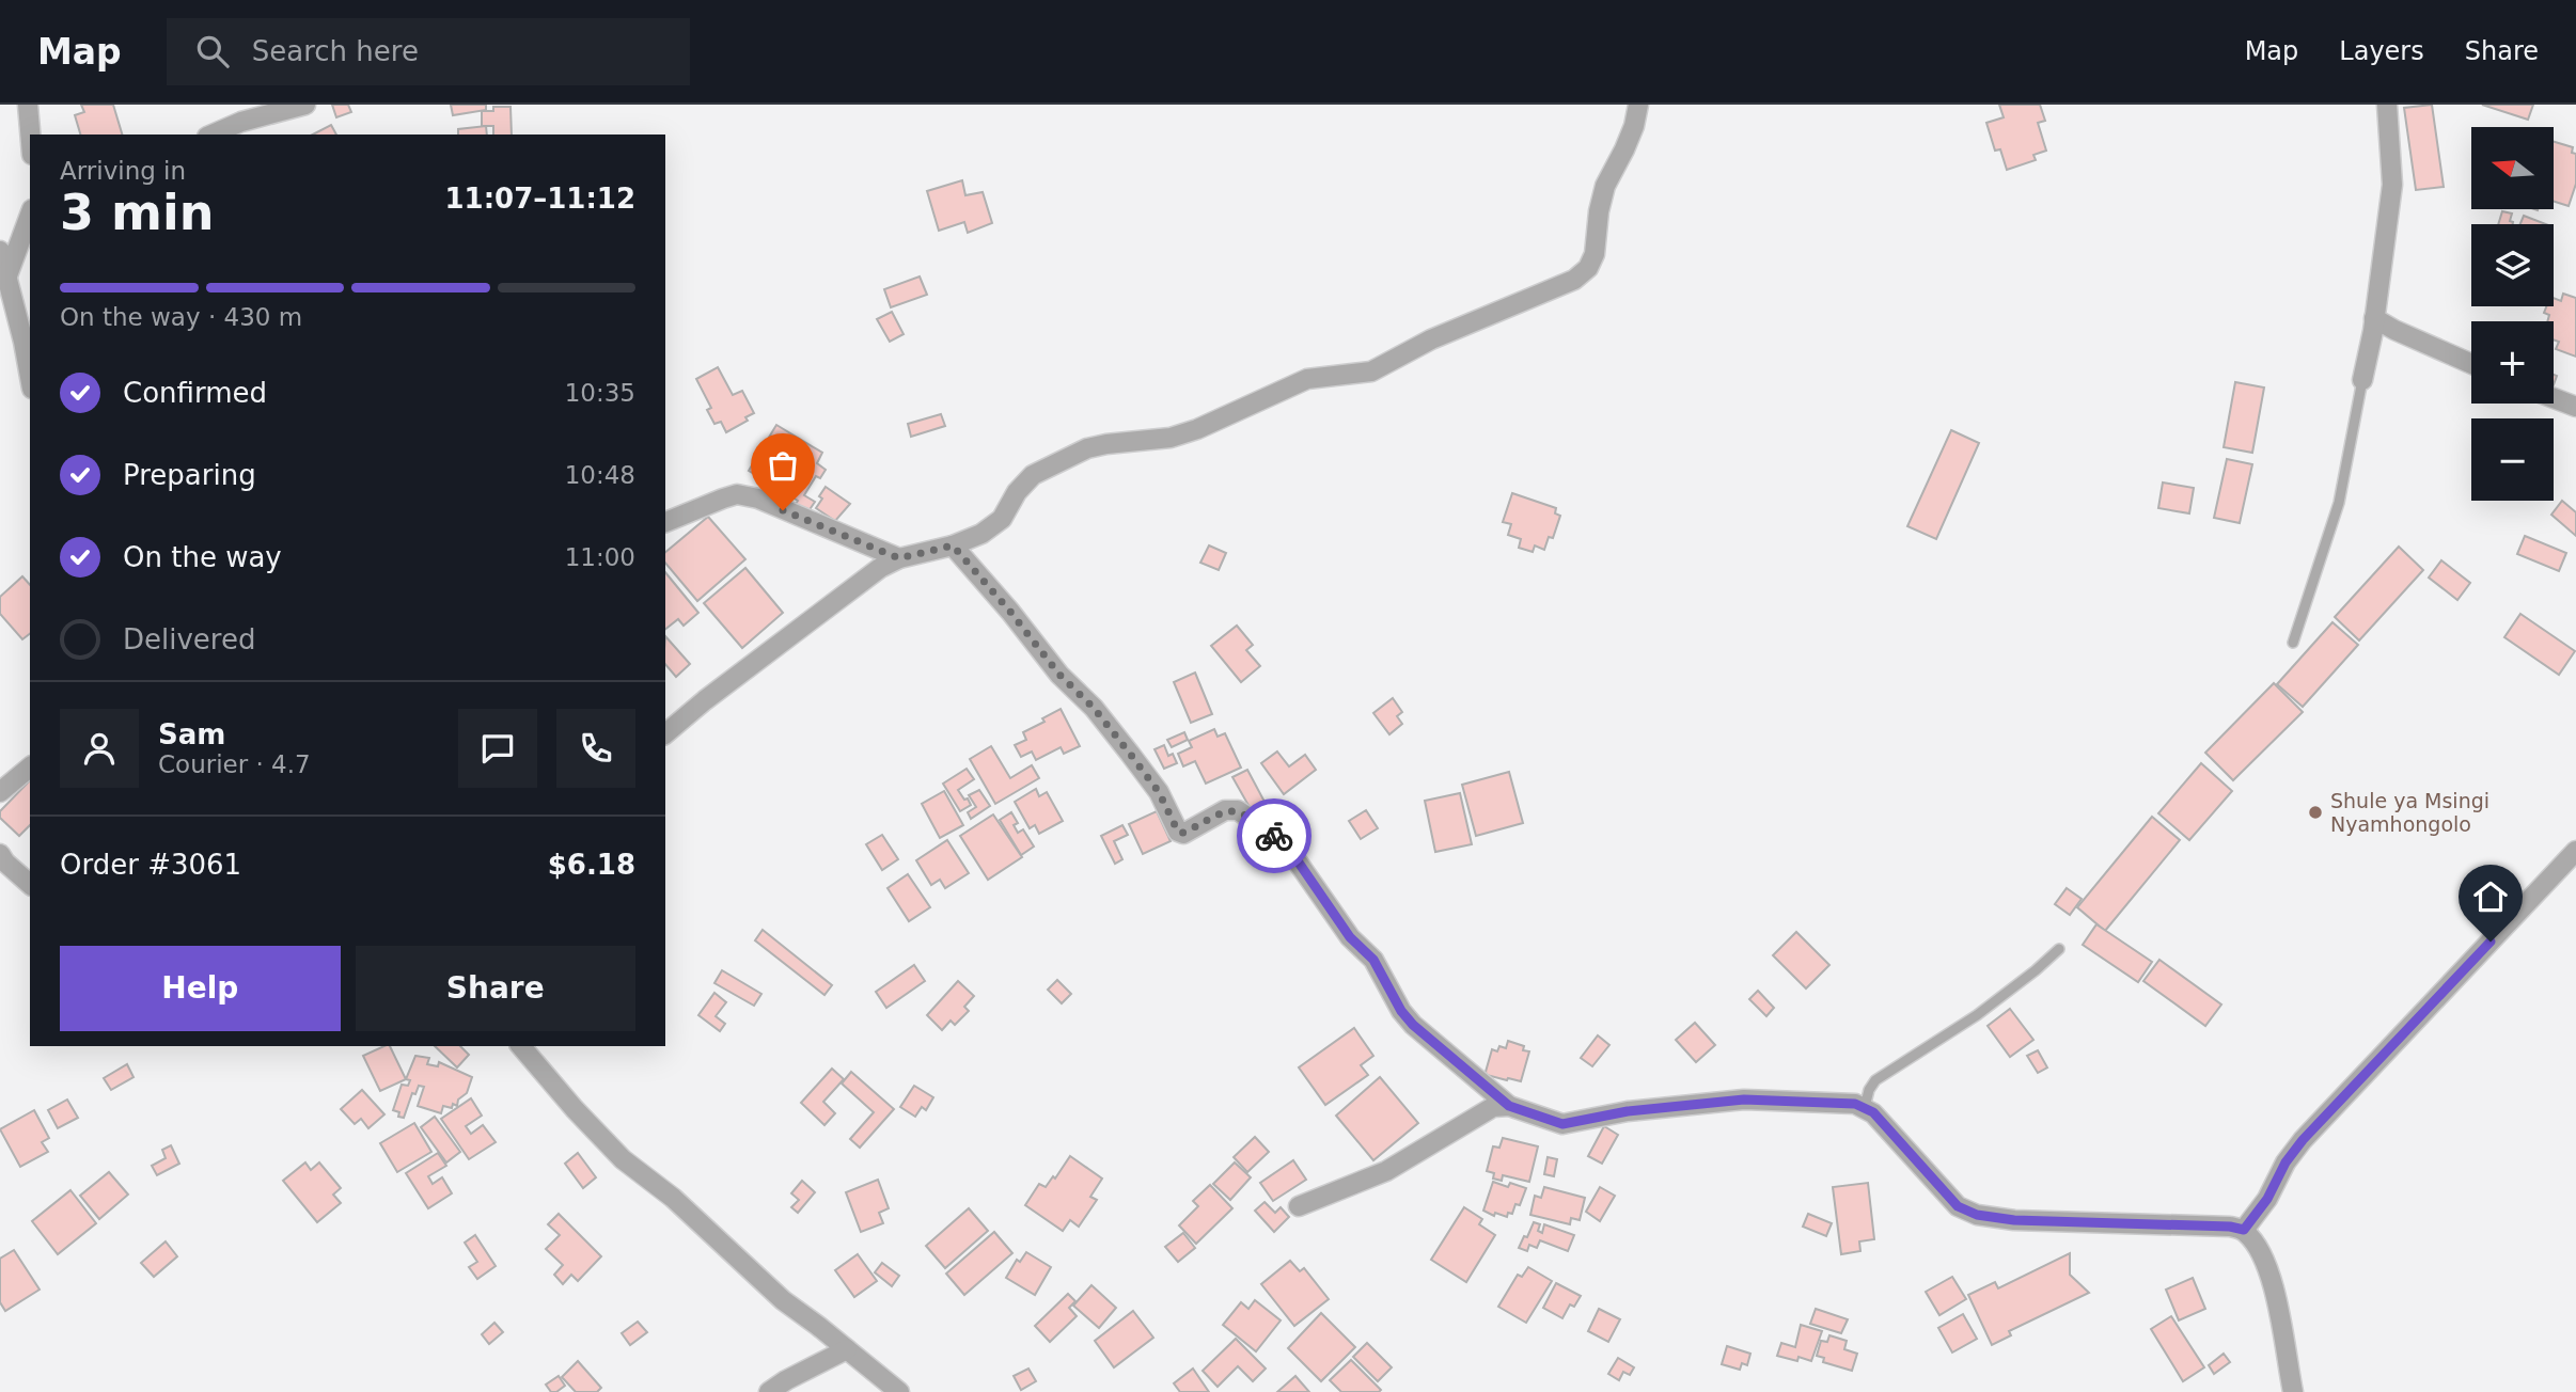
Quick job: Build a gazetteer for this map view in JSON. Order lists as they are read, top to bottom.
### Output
{
  "places": ["Shule ya Msingi Nyamhongolo"],
  "north": "left",
  "page": {
    "header": "Map",
    "search": "Search here",
    "nav": ["Map", "Layers", "Share"],
    "map_buttons": ["+", "−"],
    "heading": ["3 min", "Arriving in", "11:07–11:12"],
    "panel": [
      "Sam",
      "Courier · 4.7",
      "Order #3061",
      "$6.18"
    ],
    "bar": "On the way · 430 m",
    "list": [
      ["Confirmed", "10:35"],
      ["Preparing", "10:48"],
      ["On the way", "11:00"],
      "Delivered"
    ],
    "buttons": ["Help", "Share"]
  }
}
